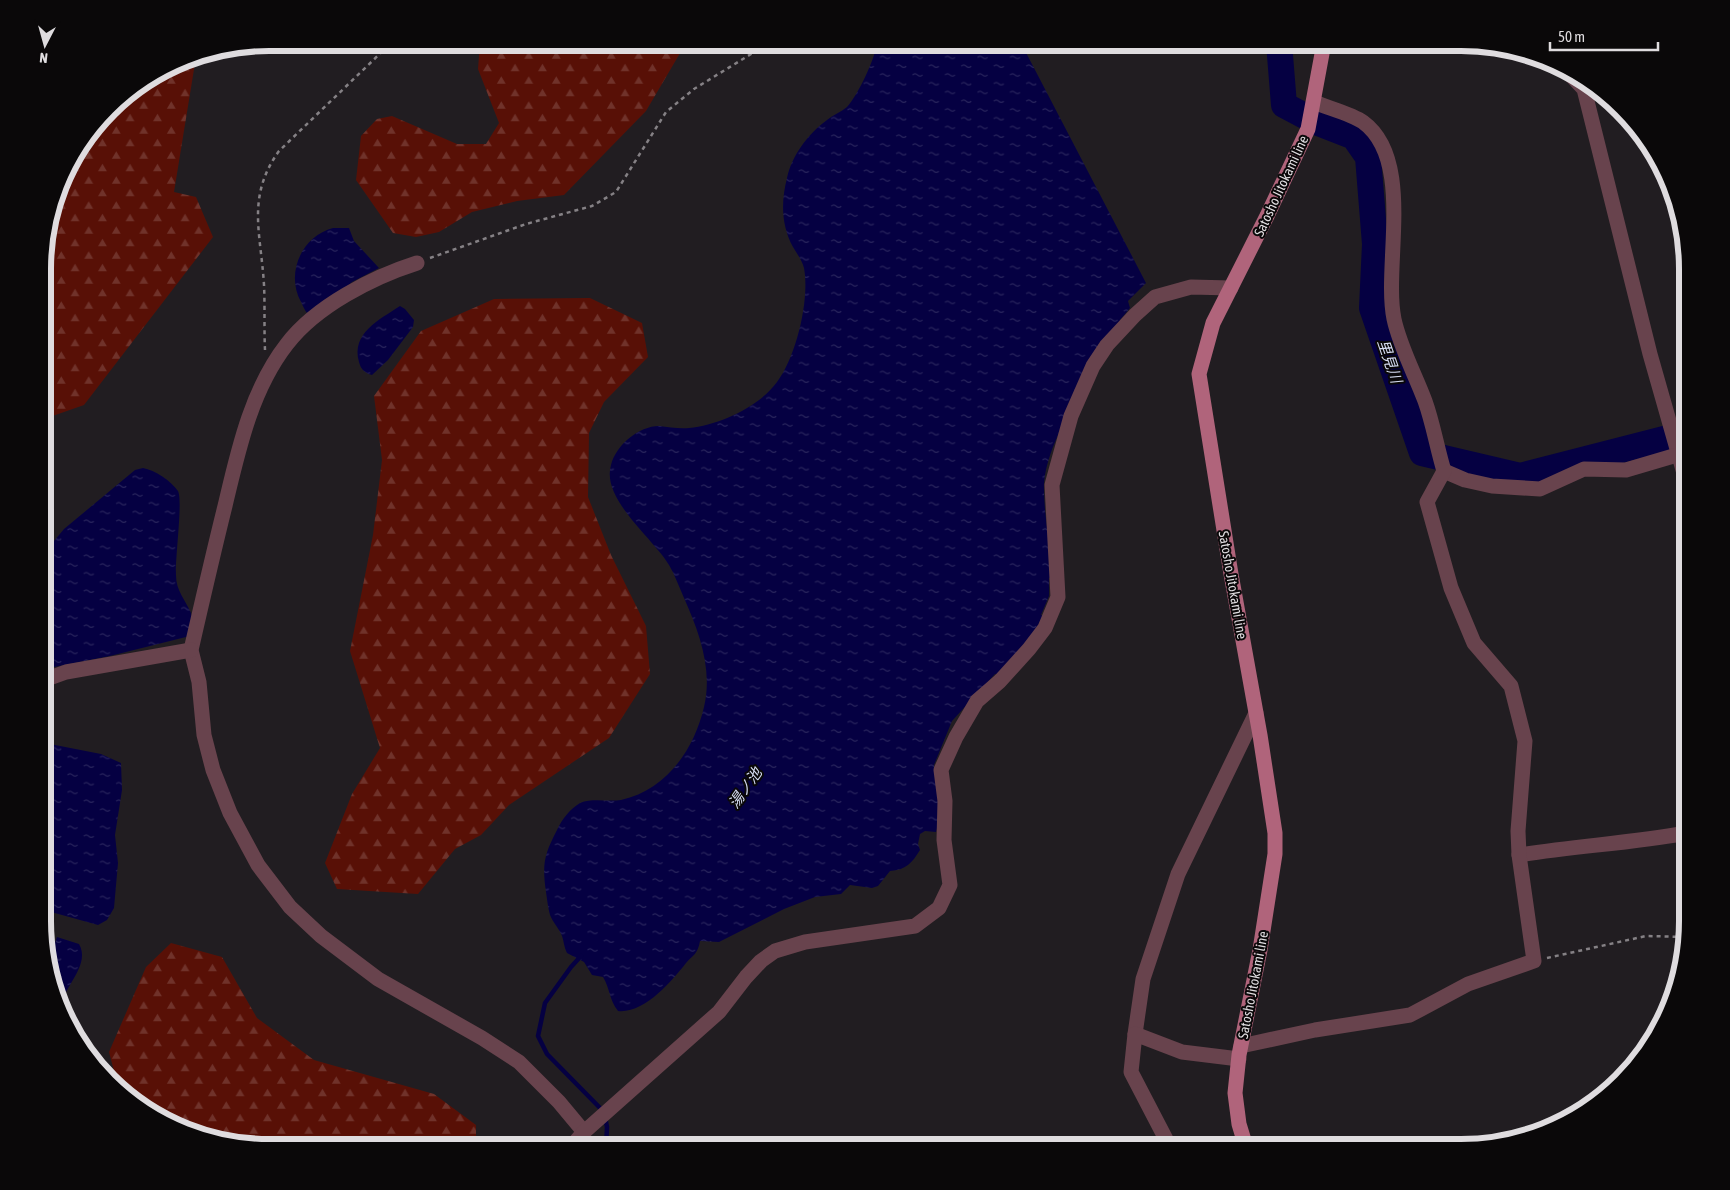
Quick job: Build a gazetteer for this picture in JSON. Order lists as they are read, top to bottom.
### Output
{
  "streets": {
    "main road": ["Satosho Jitokami line"]
  },
  "water": ["里見川", "湯ノ池"],
  "scale_bar": "50 m",
  "north": "bottom"
}
